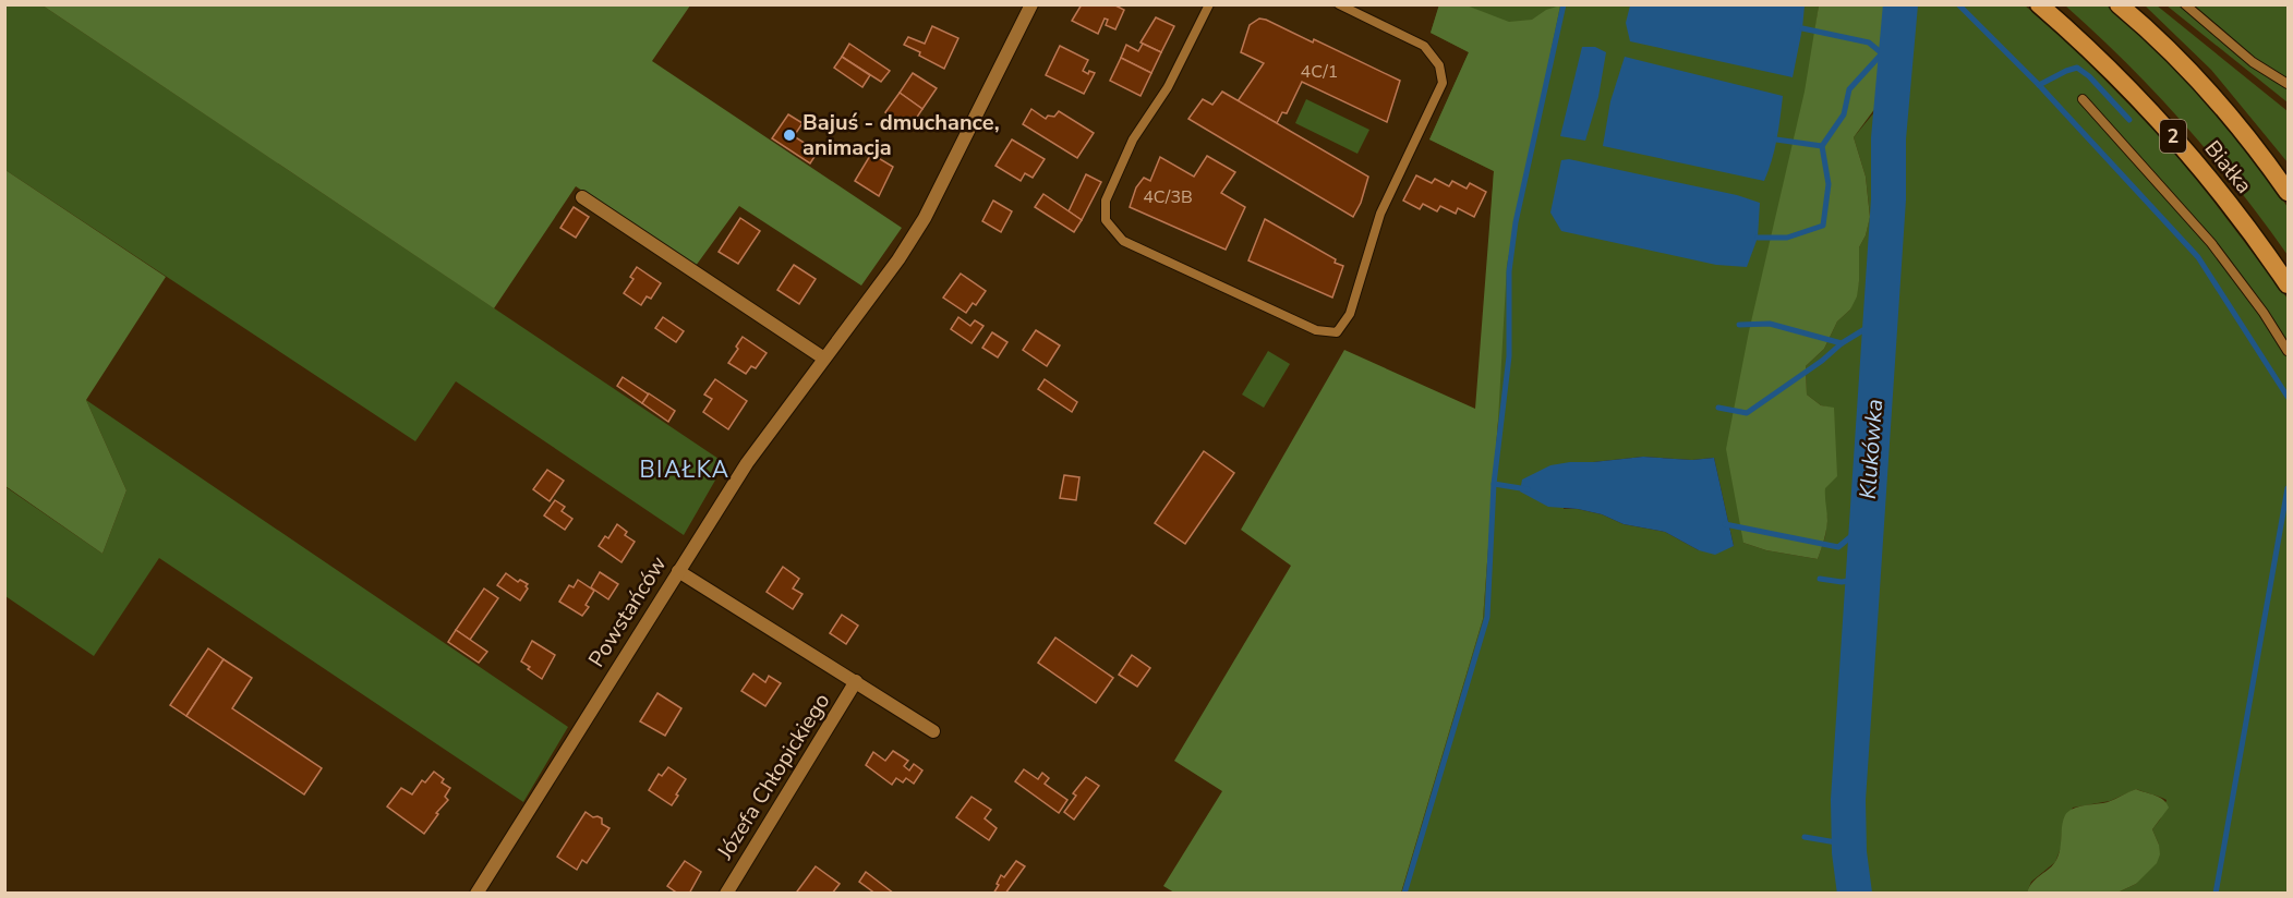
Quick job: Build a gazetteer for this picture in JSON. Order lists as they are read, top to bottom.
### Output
{
  "streets": {
    "highway": ["2", "Białka"],
    "street": ["Powstańców", "Józefa Chłopickiego"]
  },
  "crossings": [
    ["Powstańców", "Józefa Chłopickiego"]
  ],
  "districts": ["BIAŁKA"],
  "water": ["Klukówka"],
  "places": ["Bajuś - dmuchance, animacja"],
  "house_numbers": ["4C/1", "4C/3B"]
}
